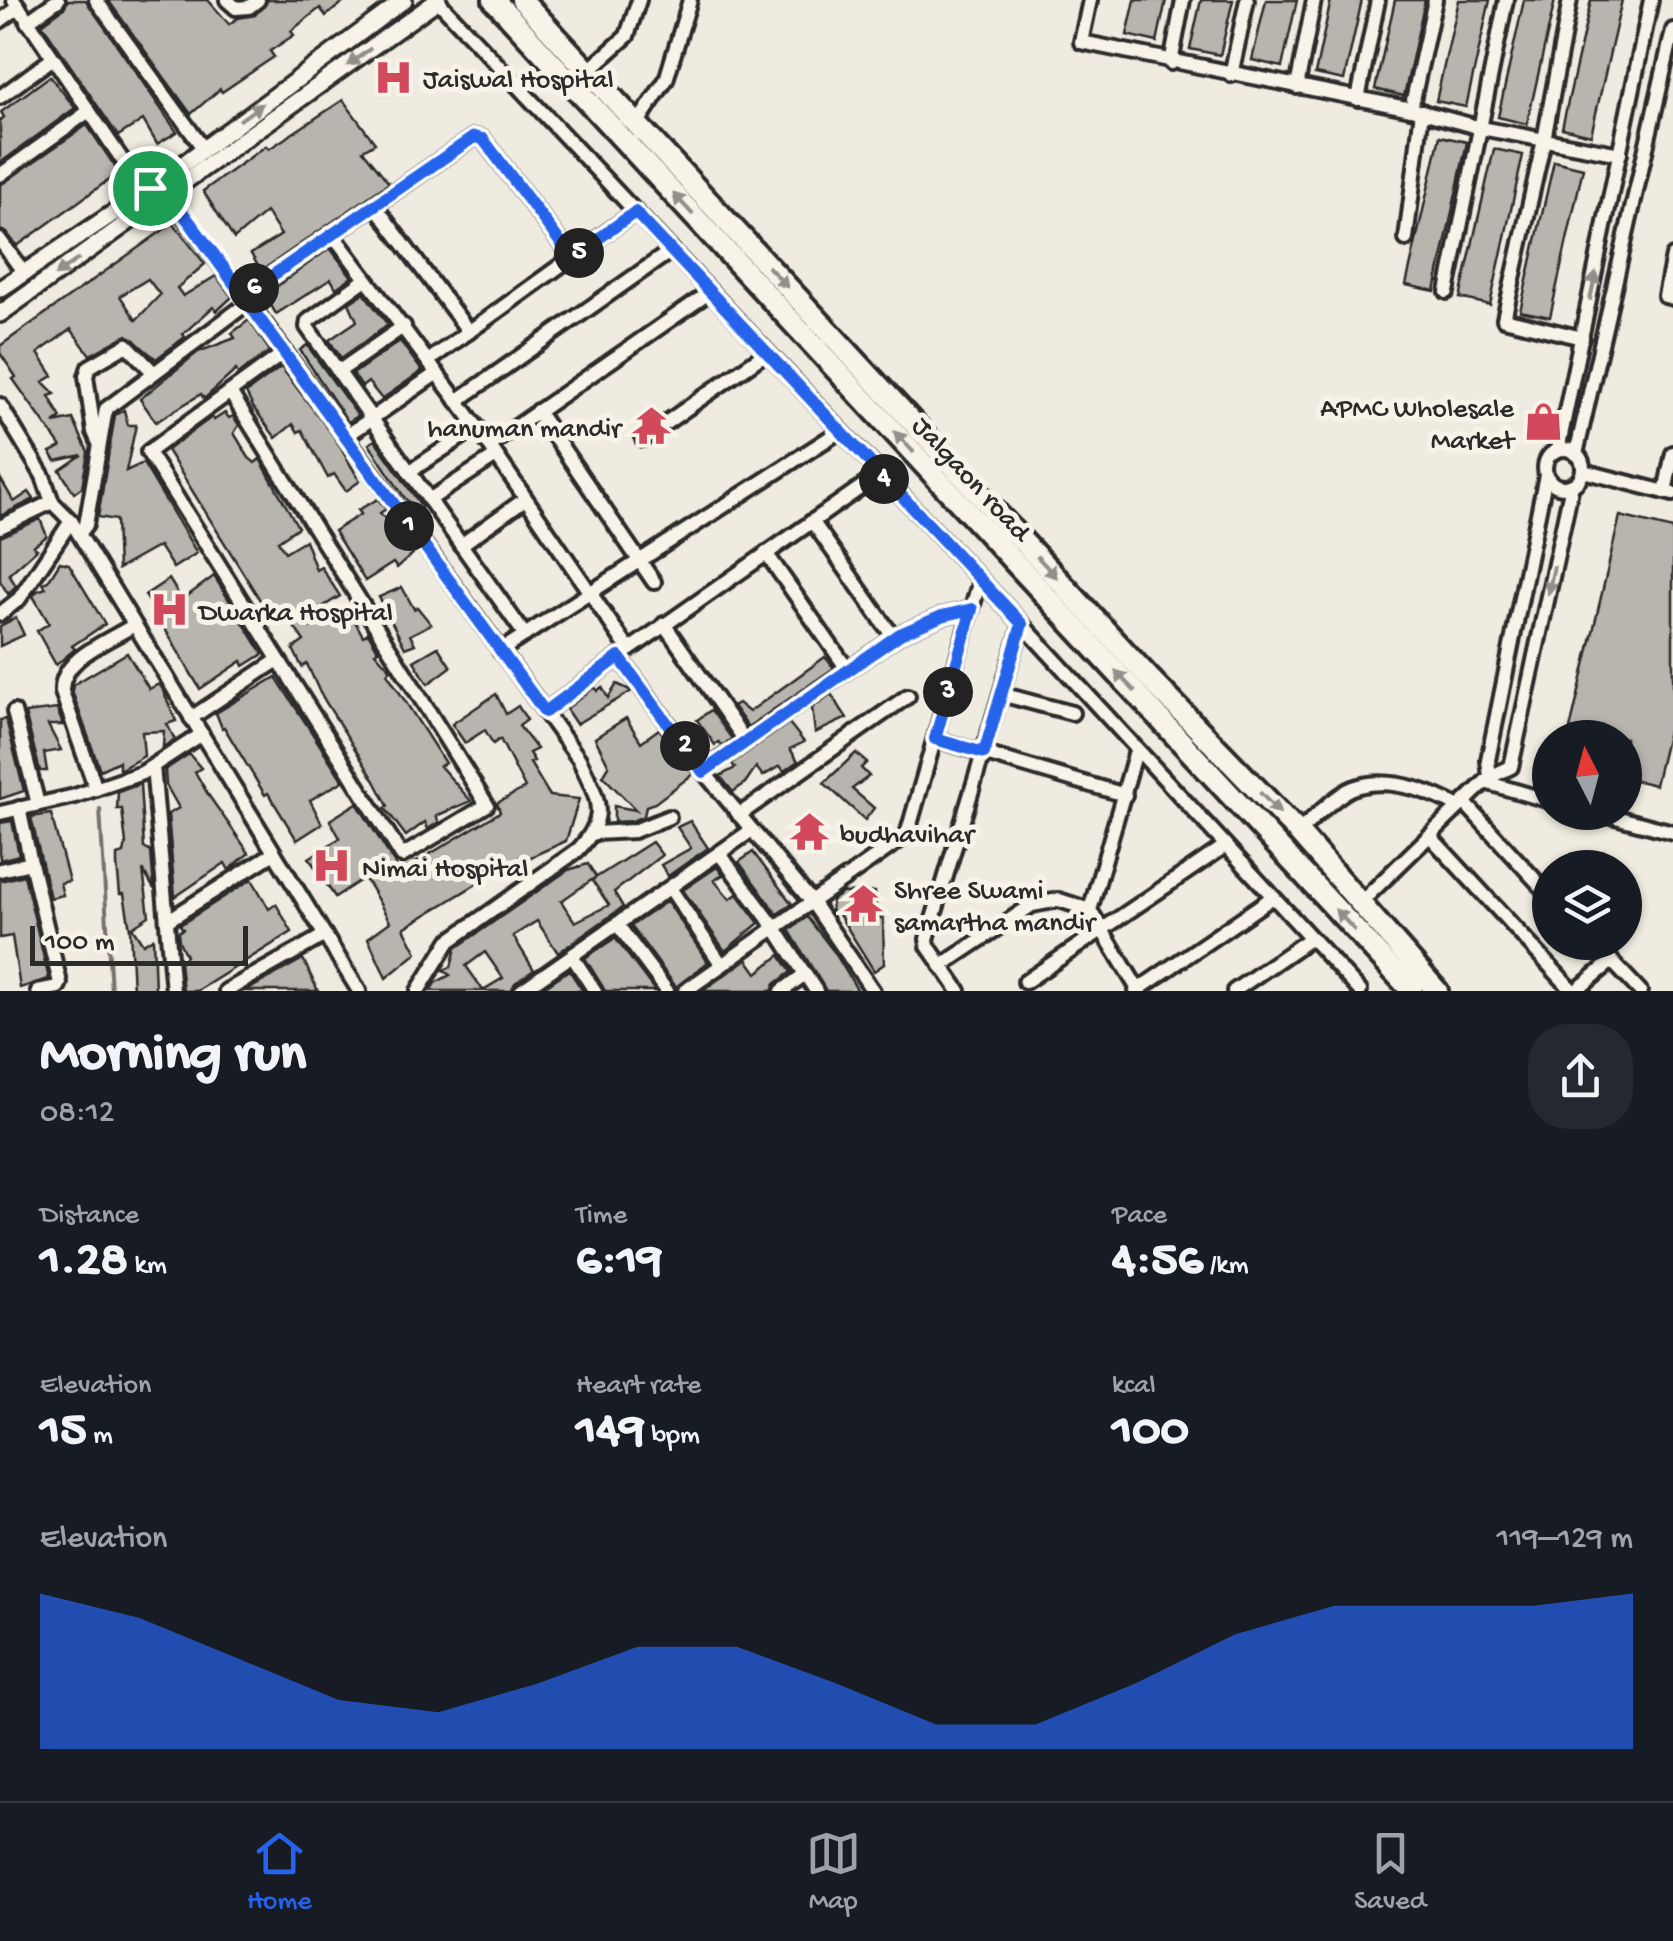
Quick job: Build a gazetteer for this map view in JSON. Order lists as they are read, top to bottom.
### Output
{
  "streets": {
    "highway": ["Jalgaon road"]
  },
  "places": {
    "hospital": ["Jaiswal Hospital", "Dwarka Hospital", "Nimai Hospital"],
    "shop": ["APMC Wholesale Market"],
    "temple": ["hanuman mandir", "budhavihar", "Shree Swami samartha mandir"]
  },
  "scale_bar": "100 m",
  "north": "top",
  "page": {
    "pins": [
      "5",
      "6",
      "4",
      "1",
      "3",
      "2"
    ],
    "scale": "100 m",
    "heading": ["Morning run", "08:12"],
    "stats": [
      ["Distance", "1.28 km"],
      ["Time", "6:19"],
      ["Pace", "4:56 /km"],
      ["Elevation", "15 m"],
      ["Heart rate", "149 bpm"],
      ["kcal", "100"]
    ],
    "chart": ["Elevation", "119–129 m"],
    "tabs": ["Home", "Map", "Saved"]
  }
}
